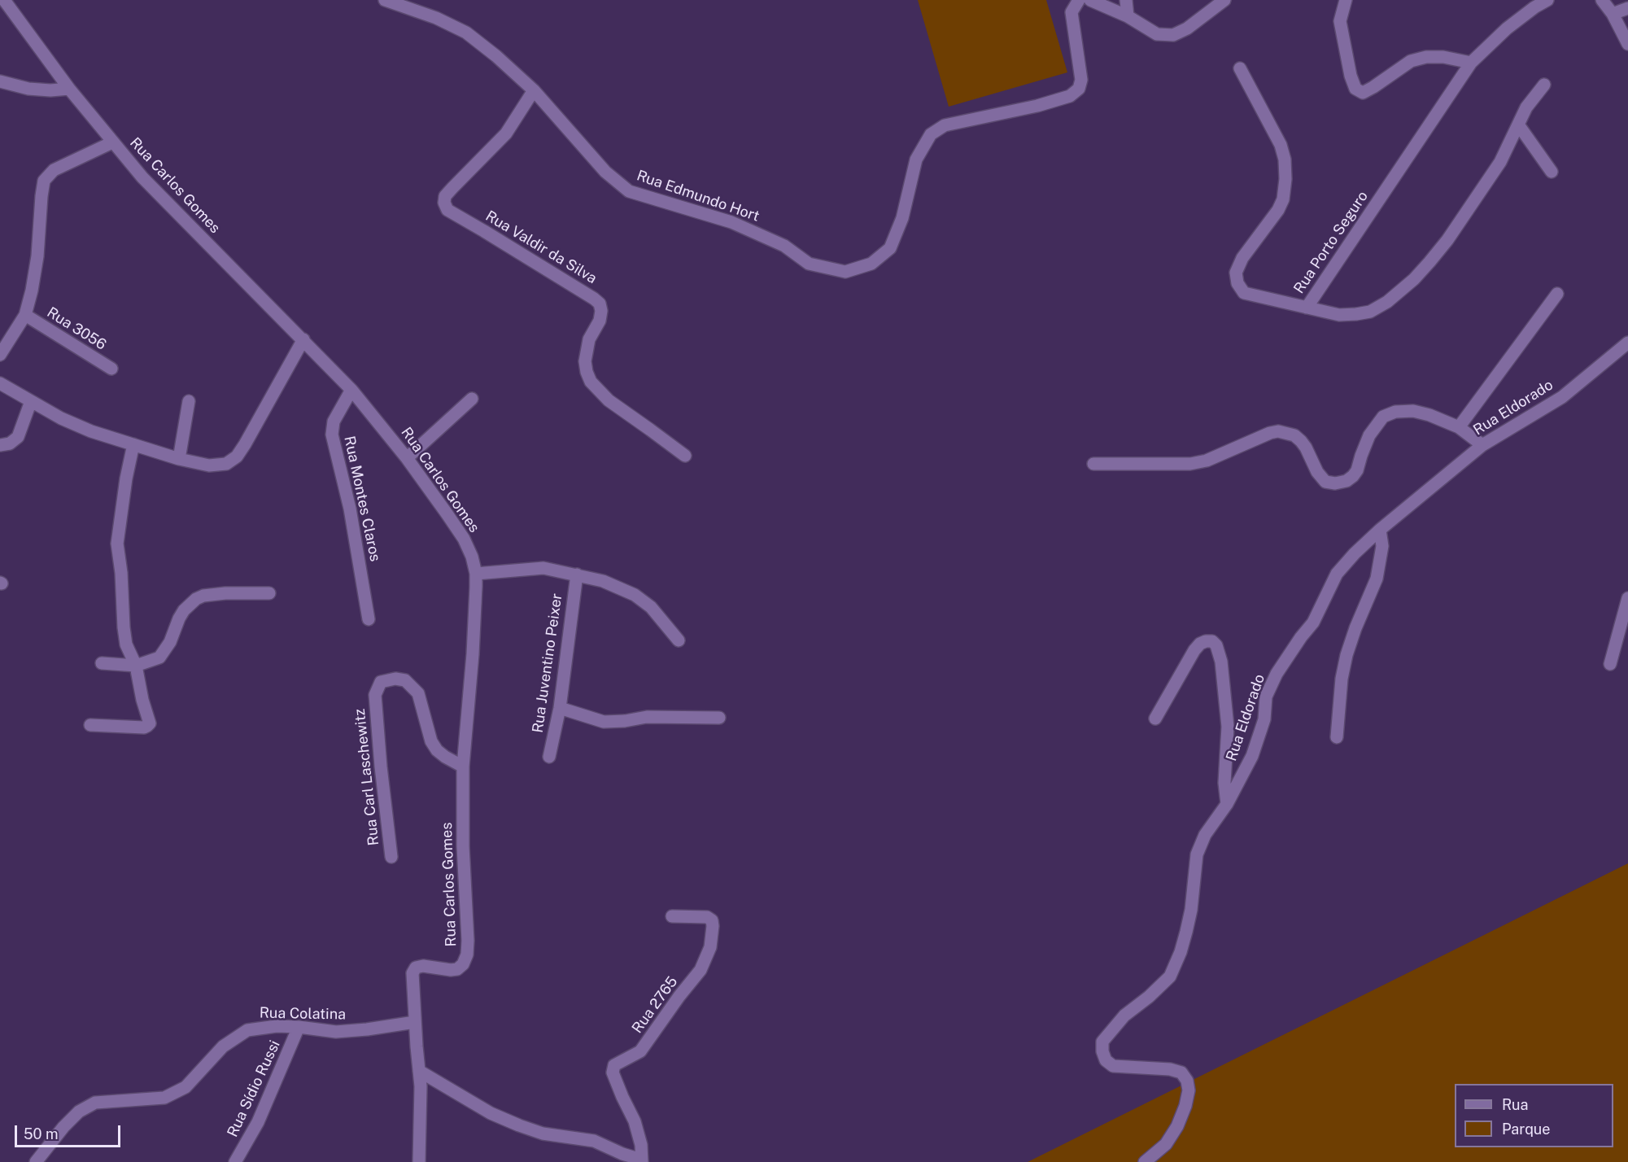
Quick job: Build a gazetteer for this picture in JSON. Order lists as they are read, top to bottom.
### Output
{
  "streets": {
    "street": [
      "Rua Carlos Gomes",
      "Rua Edmundo Hort",
      "Rua Porto Seguro",
      "Rua Valdir da Silva",
      "Rua 3056",
      "Rua Eldorado",
      "Rua Montes Claros",
      "Rua Juventino Peixer",
      "Rua Carl Laschewitz",
      "Rua 2765",
      "Rua Colatina",
      "Rua Sídio Russi"
    ]
  },
  "crossings": [
    ["Rua Carlos Gomes", "Rua Montes Claros"],
    ["Rua Carlos Gomes", "Rua Carl Laschewitz"],
    ["Rua Carlos Gomes", "Rua Colatina"],
    ["Rua Edmundo Hort", "Rua Valdir da Silva"],
    ["Rua Colatina", "Rua Sídio Russi"]
  ],
  "legend": ["Rua", "Parque"],
  "scale_bar": "50 m"
}
